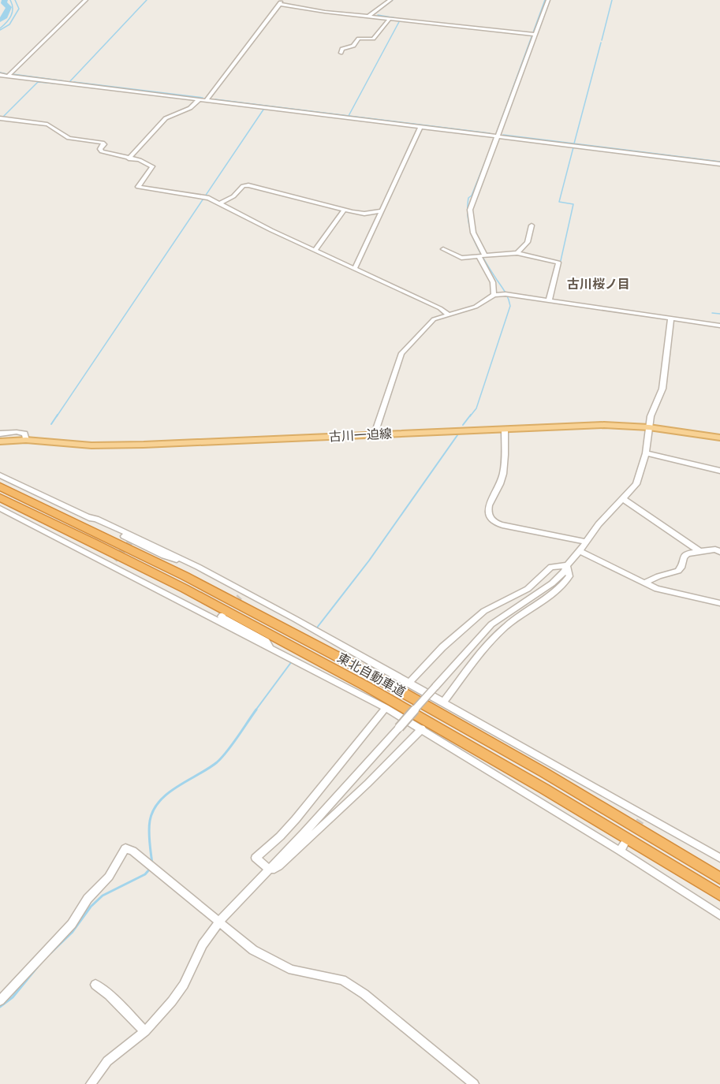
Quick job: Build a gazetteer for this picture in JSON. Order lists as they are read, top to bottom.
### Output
{
  "streets": {
    "highway": ["東北自動車道"],
    "main road": ["古川一迫線"]
  },
  "districts": ["古川桜ノ目"]
}
